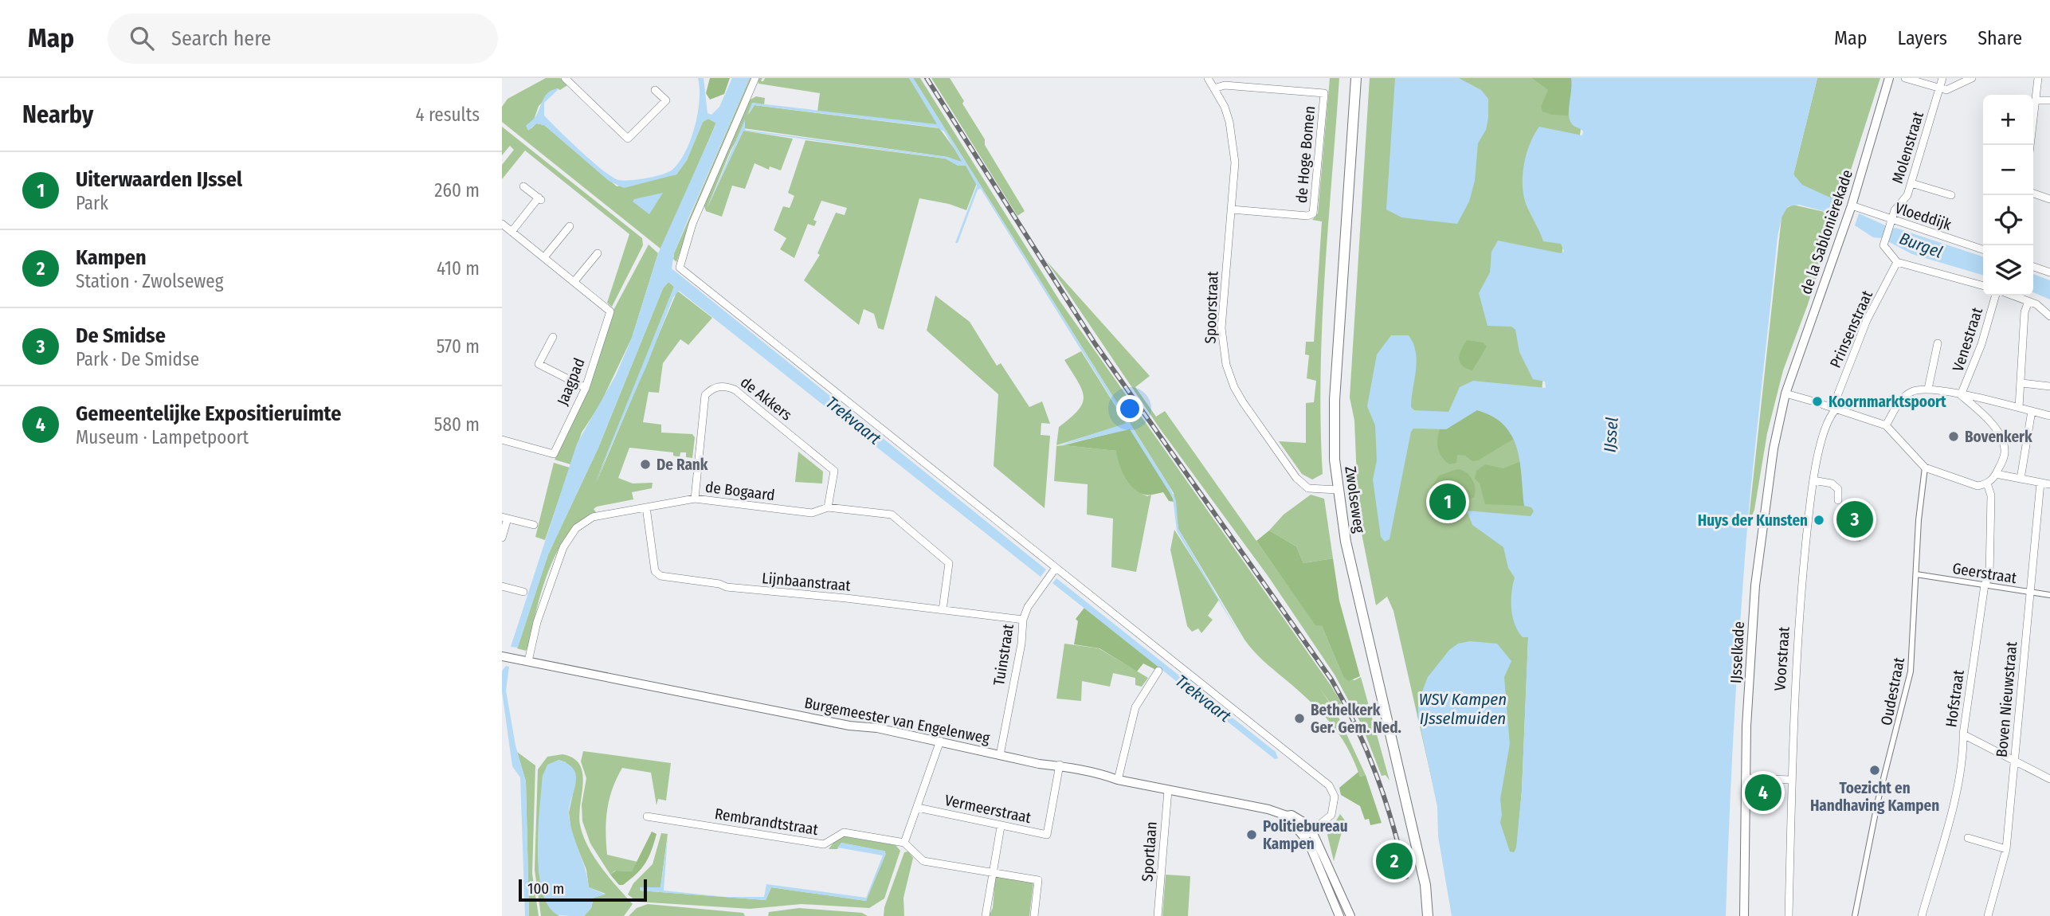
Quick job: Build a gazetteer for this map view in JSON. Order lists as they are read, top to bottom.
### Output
{
  "streets": {
    "main road": ["Zwolseweg"],
    "street": [
      "Molenstraat",
      "de Hoge Bomen",
      "Vloeddijk",
      "de la Sablonièrekade",
      "Spoorstraat",
      "Prinsenstraat",
      "Venestraat",
      "Jaagpad",
      "de Akkers",
      "de Bogaard",
      "Geerstraat",
      "Lijnbaanstraat",
      "IJsselkade",
      "Tuinstraat",
      "Voorstraat",
      "Oudestraat",
      "Hofstraat",
      "Boven Nieuwstraat",
      "Burgemeester van Engelenweg",
      "Vermeerstraat",
      "Rembrandtstraat",
      "Sportlaan"
    ]
  },
  "crossings": [
    ["Molenstraat", "Vloeddijk"],
    ["Molenstraat", "Prinsenstraat"],
    ["de Hoge Bomen", "Spoorstraat"],
    ["Vloeddijk", "de la Sablonièrekade"],
    ["de la Sablonièrekade", "IJsselkade"],
    ["Spoorstraat", "Zwolseweg"],
    ["Prinsenstraat", "Voorstraat"],
    ["Venestraat", "Oudestraat"],
    ["Venestraat", "Hofstraat"],
    ["de Akkers", "de Bogaard"],
    ["de Bogaard", "Lijnbaanstraat"],
    ["de Bogaard", "Burgemeester van Engelenweg"],
    ["Geerstraat", "Oudestraat"],
    ["Geerstraat", "Hofstraat"],
    ["Geerstraat", "Boven Nieuwstraat"],
    ["Lijnbaanstraat", "Tuinstraat"],
    ["Tuinstraat", "Burgemeester van Engelenweg"],
    ["Oudestraat", "Hofstraat"],
    ["Burgemeester van Engelenweg", "Vermeerstraat"],
    ["Burgemeester van Engelenweg", "Sportlaan"]
  ],
  "water": [
    "Burgel",
    "Trekvaart",
    "IJssel",
    "WSV Kampen IJsselmuiden"
  ],
  "places": [
    "Koornmarktspoort",
    "Bovenkerk",
    "De Rank",
    "Huys der Kunsten",
    "Bethelkerk Ger. Gem. Ned.",
    "Toezicht en Handhaving Kampen",
    "Politiebureau Kampen"
  ],
  "scale_bar": "100 m",
  "page": {
    "header": "Map",
    "search": "Search here",
    "nav": ["Map", "Layers", "Share"],
    "heading": ["Nearby", "4 results"],
    "map_buttons": ["+", "−"],
    "list": [
      {
        "mark": "1",
        "name": "Uiterwaarden IJssel",
        "note": "Park",
        "value": "260 m"
      },
      {
        "mark": "2",
        "name": "Kampen",
        "note": "Station · Zwolseweg",
        "value": "410 m"
      },
      {
        "mark": "3",
        "name": "De Smidse",
        "note": "Park · De Smidse",
        "value": "570 m"
      },
      {
        "mark": "4",
        "name": "Gemeentelijke Expositieruimte",
        "note": "Museum · Lampetpoort",
        "value": "580 m"
      }
    ],
    "pins": [
      "1",
      "3",
      "4",
      "2"
    ],
    "scale": "100 m"
  }
}
